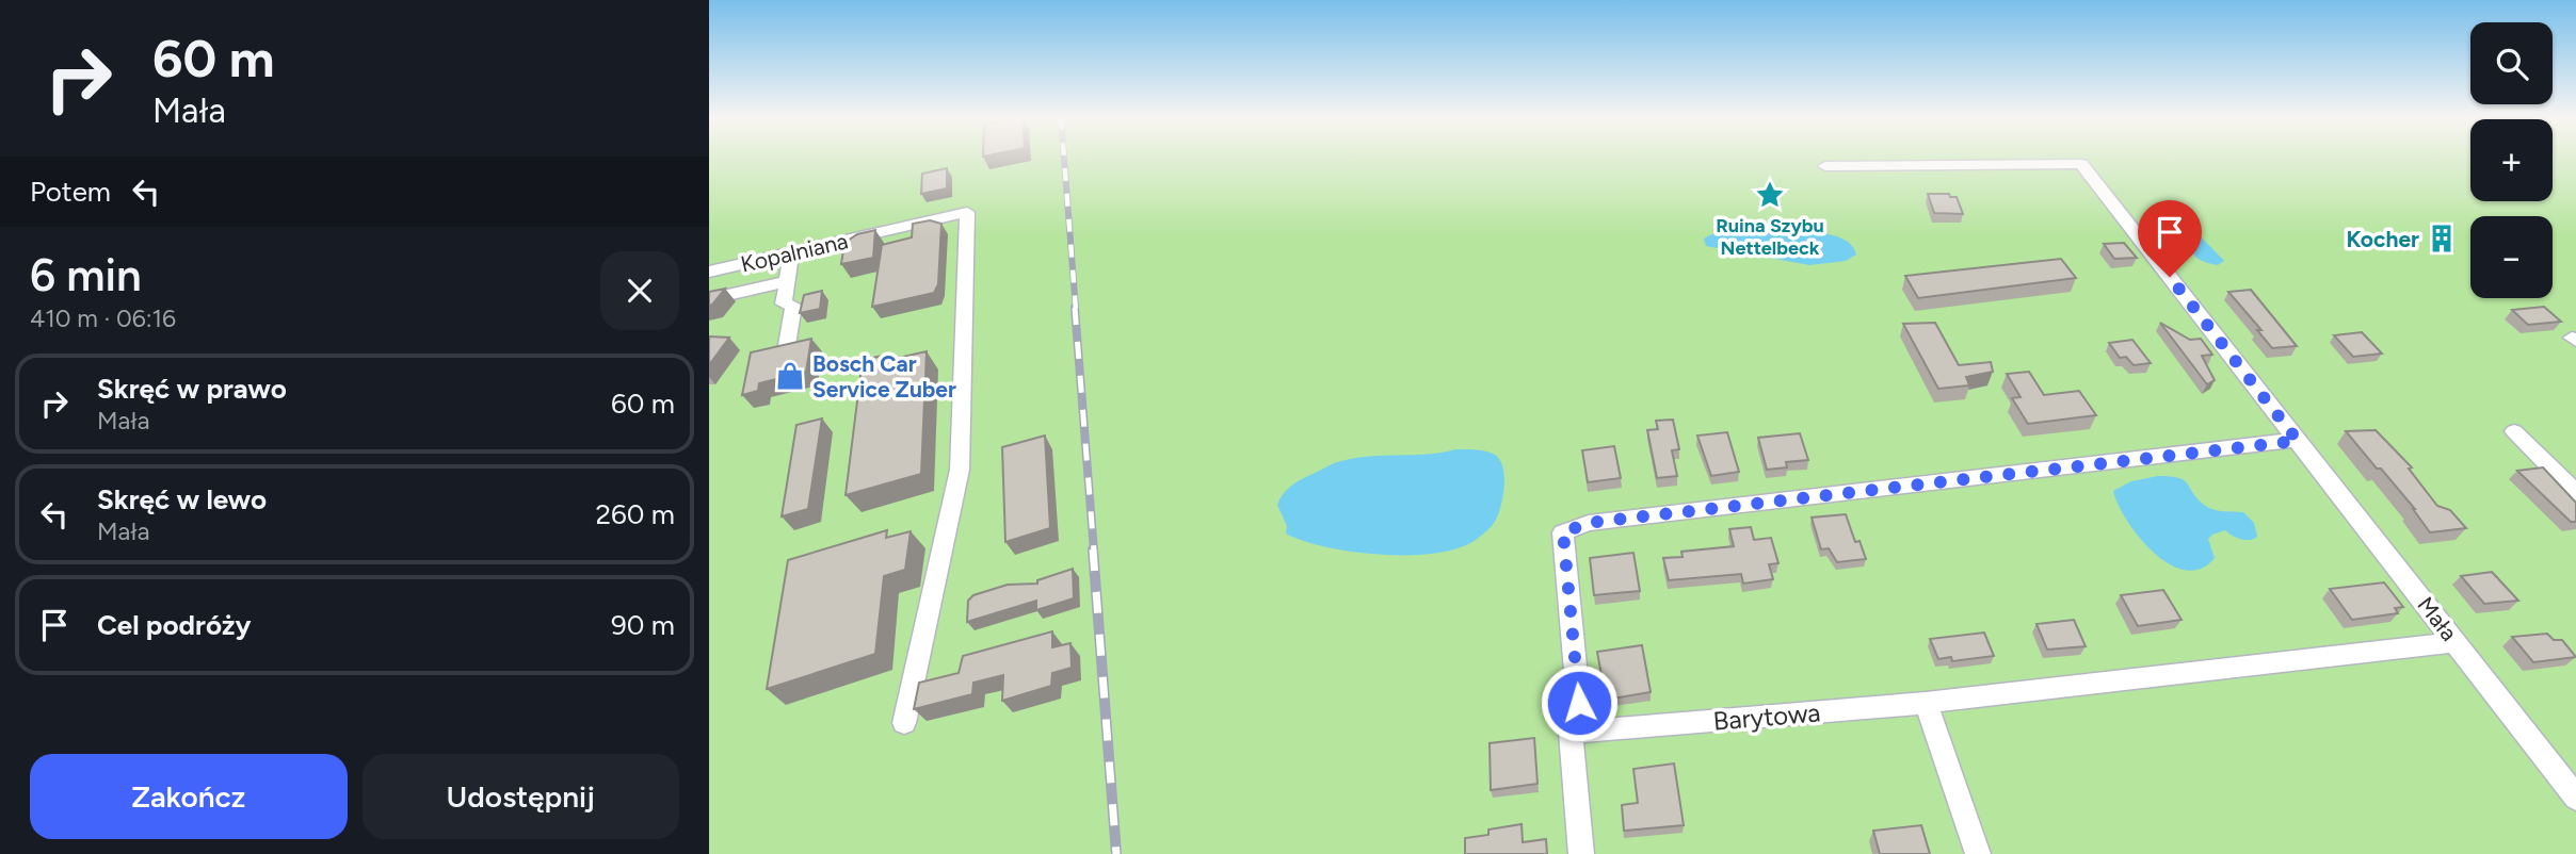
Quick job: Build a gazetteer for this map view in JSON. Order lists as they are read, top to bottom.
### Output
{
  "streets": {
    "street": ["Kopalniana", "Mała", "Barytowa"]
  },
  "crossings": [
    ["Mała", "Barytowa"]
  ],
  "places": {
    "place": ["Ruina Szybu Nettelbeck"],
    "building": ["Kocher"],
    "shop": ["Bosch Car Service Zuber"]
  },
  "page": {
    "turn": ["60 m", "Mała"],
    "map_buttons": ["+", "−"],
    "then": "Potem",
    "heading": ["6 min", "410 m · 06:16"],
    "list": [
      {
        "name": "Skręć w prawo",
        "note": "Mała",
        "value": "60 m"
      },
      {
        "name": "Skręć w lewo",
        "note": "Mała",
        "value": "260 m"
      },
      {
        "name": "Cel podróży",
        "value": "90 m"
      }
    ],
    "buttons": ["Zakończ", "Udostępnij"]
  }
}
